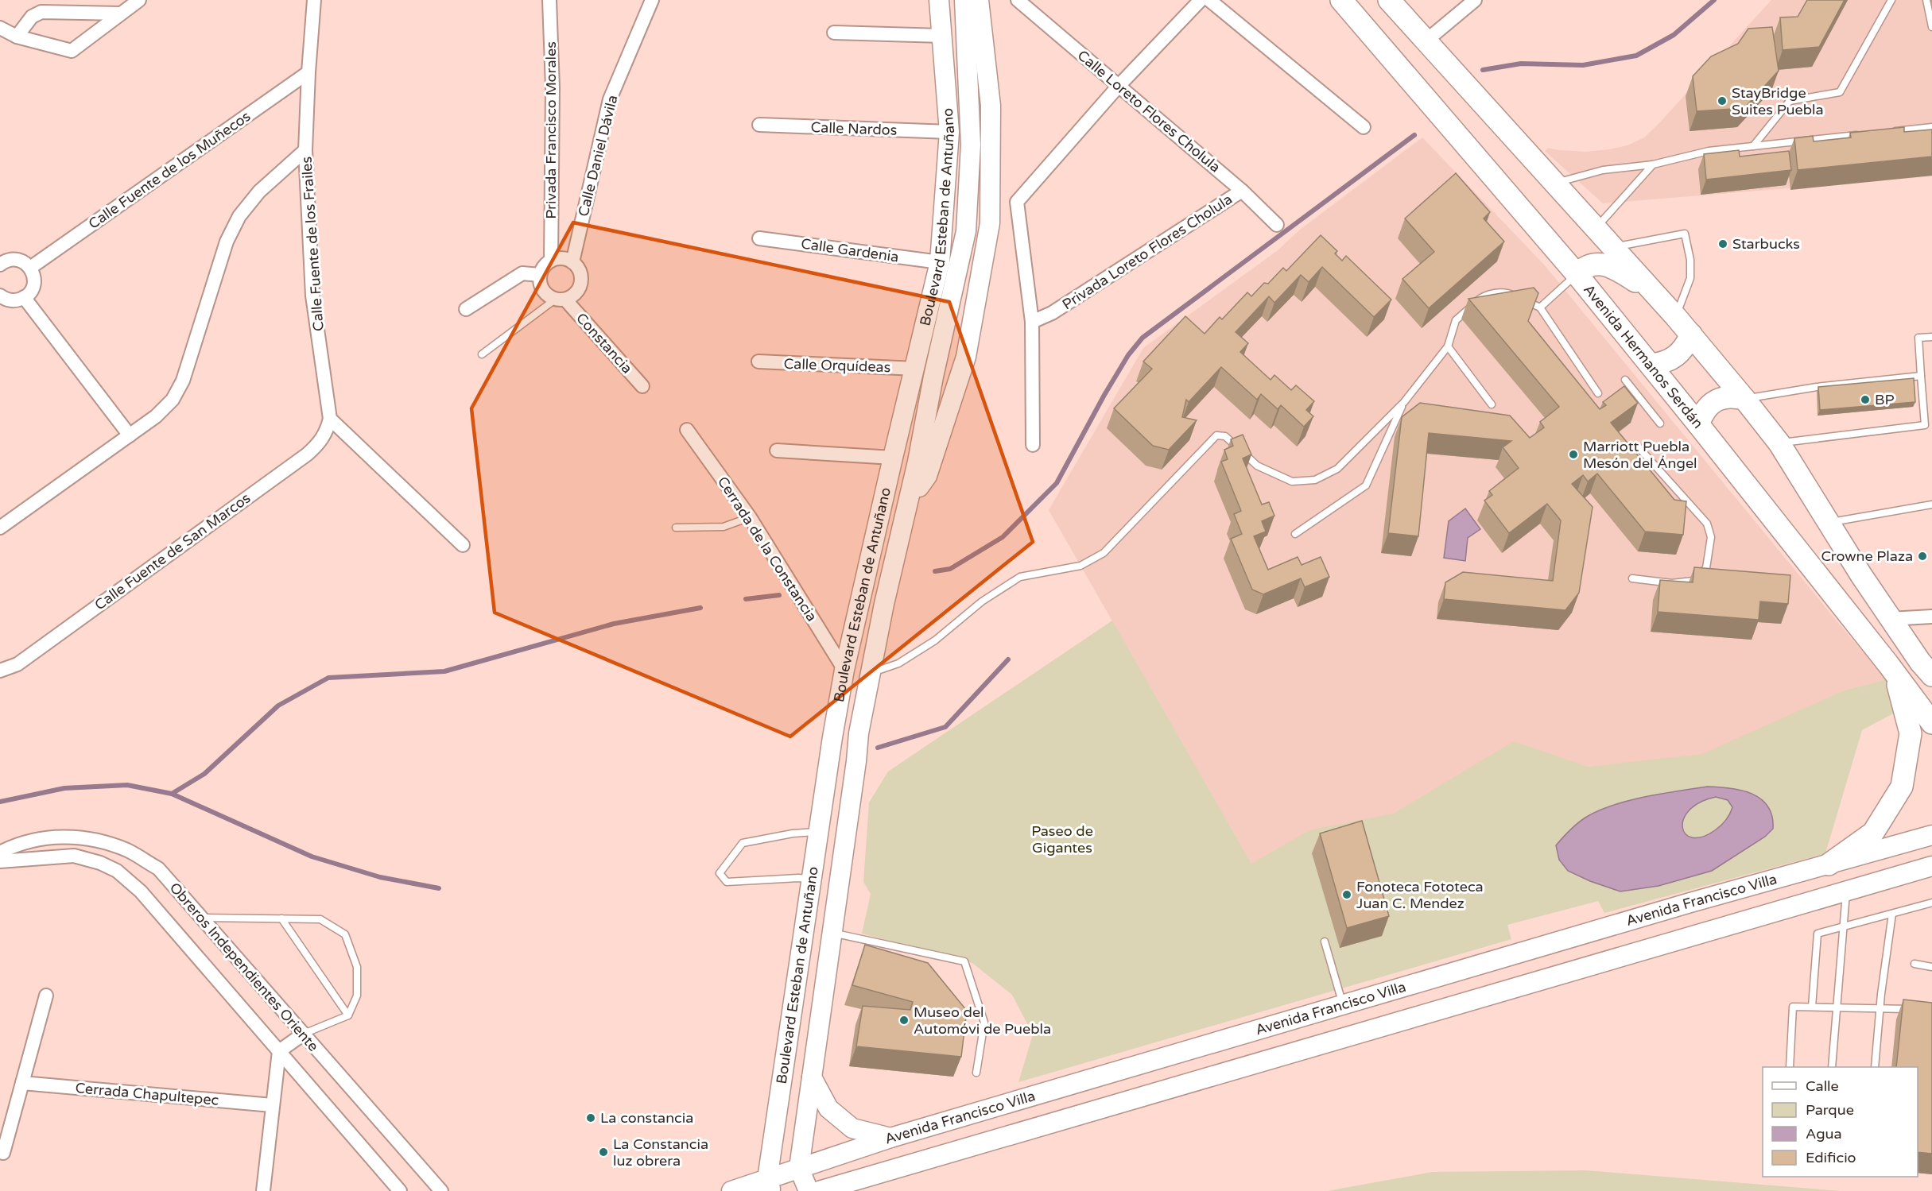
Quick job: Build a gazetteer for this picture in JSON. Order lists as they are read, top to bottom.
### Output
{
  "streets": {
    "main road": ["Avenida Hermanos Serdán"],
    "street": [
      "Calle Loreto Flores Cholula",
      "Calle Nardos",
      "Privada Francisco Morales",
      "Calle Daniel Dávila",
      "Calle Fuente de los Muñecos",
      "Boulevard Esteban de Antuñano",
      "Calle Fuente de los Frailes",
      "Calle Gardenia",
      "Privada Loreto Flores Cholula",
      "Constancia",
      "Calle Orquídeas",
      "Cerrada de la Constancia",
      "Calle Fuente de San Marcos",
      "Avenida Francisco Villa",
      "Obreros Independientes Oriente",
      "Cerrada Chapultepec"
    ]
  },
  "crossings": [
    ["Calle Loreto Flores Cholula", "Privada Loreto Flores Cholula"],
    ["Calle Nardos", "Boulevard Esteban de Antuñano"],
    ["Privada Francisco Morales", "Calle Daniel Dávila"],
    ["Privada Francisco Morales", "Constancia"],
    ["Calle Daniel Dávila", "Constancia"],
    ["Calle Fuente de los Muñecos", "Calle Fuente de los Frailes"],
    ["Boulevard Esteban de Antuñano", "Calle Gardenia"],
    ["Boulevard Esteban de Antuñano", "Calle Orquídeas"],
    ["Boulevard Esteban de Antuñano", "Cerrada de la Constancia"],
    ["Boulevard Esteban de Antuñano", "Avenida Francisco Villa"],
    ["Calle Fuente de los Frailes", "Calle Fuente de San Marcos"]
  ],
  "parks": ["Paseo de Gigantes"],
  "places": [
    "StayBridge Suites Puebla",
    "Starbucks",
    "BP",
    "Marriott Puebla Mesón del Ángel",
    "Crowne Plaza",
    "Fonoteca Fototeca Juan C. Mendez",
    "Museo del Automóvi de Puebla",
    "La constancia",
    "La Constancia luz obrera"
  ],
  "legend": [
    "Calle",
    "Parque",
    "Agua",
    "Edificio"
  ]
}
